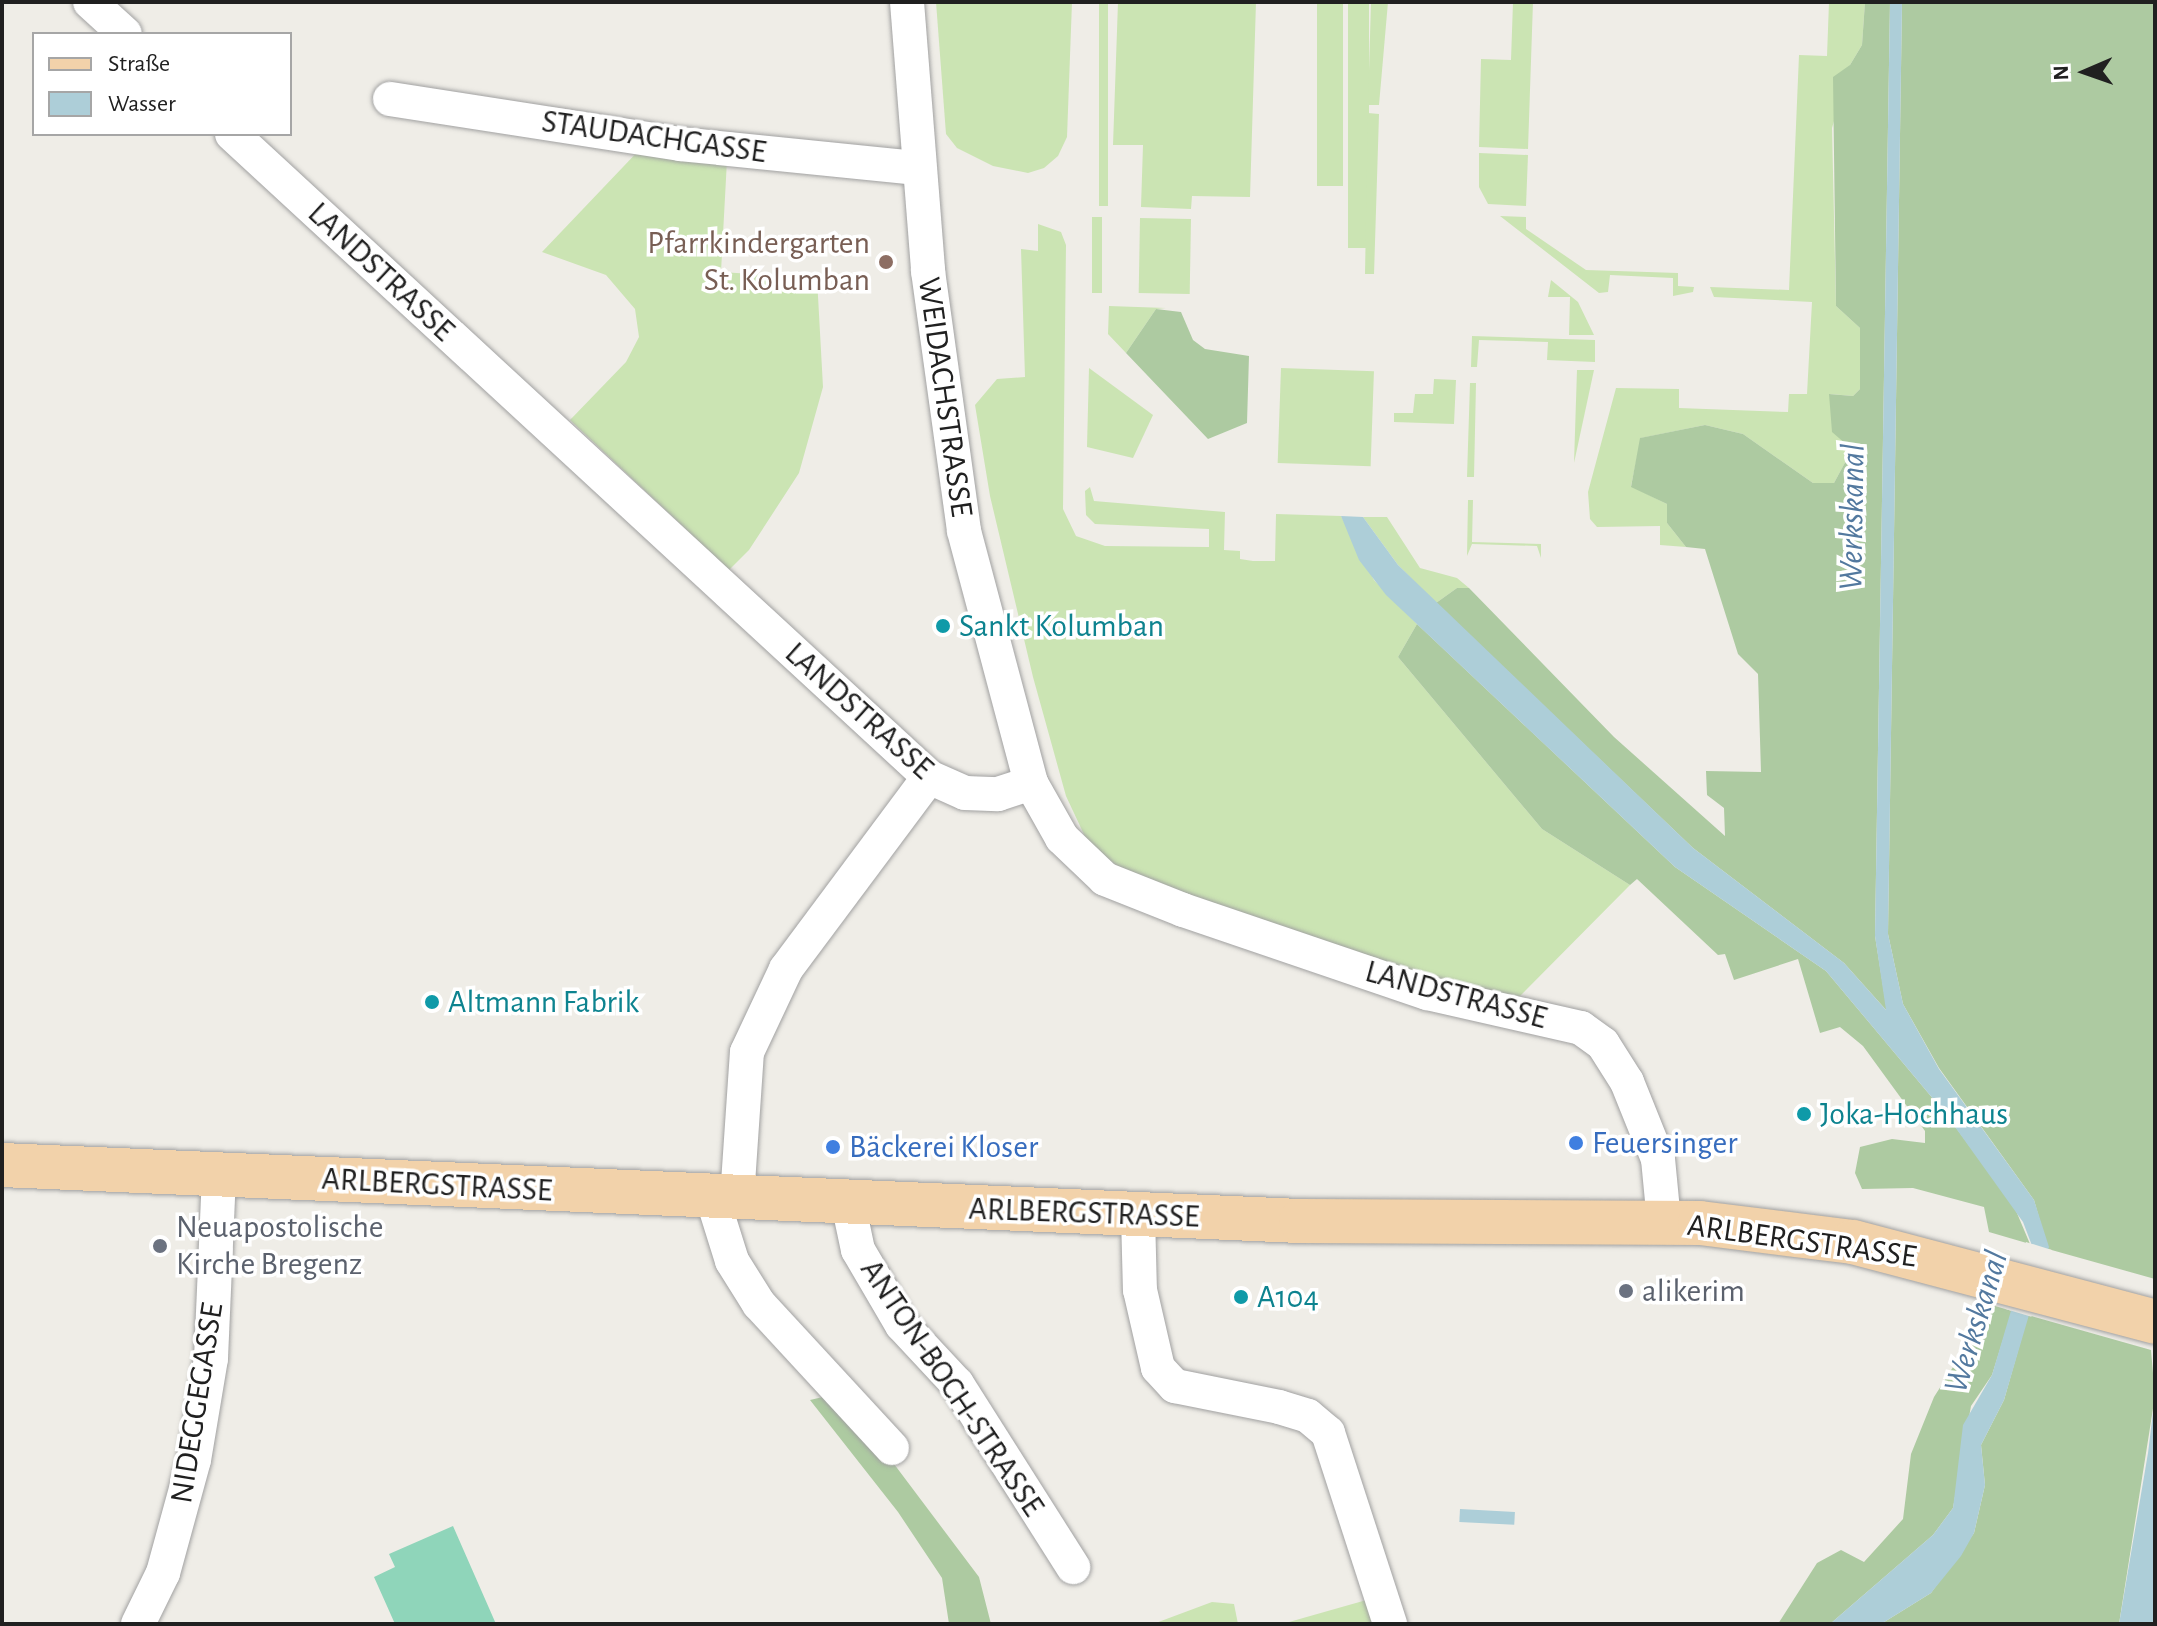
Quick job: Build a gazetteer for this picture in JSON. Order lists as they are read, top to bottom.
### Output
{
  "streets": {
    "main road": ["ARLBERGSTRASSE"],
    "street": [
      "STAUDACHGASSE",
      "LANDSTRASSE",
      "WEIDACHSTRASSE",
      "ANTON-BOCH-STRASSE",
      "NIDEGGEGASSE"
    ]
  },
  "crossings": [
    ["STAUDACHGASSE", "WEIDACHSTRASSE"],
    ["LANDSTRASSE", "WEIDACHSTRASSE"],
    ["LANDSTRASSE", "ARLBERGSTRASSE"],
    ["ARLBERGSTRASSE", "ANTON-BOCH-STRASSE"],
    ["ARLBERGSTRASSE", "NIDEGGEGASSE"]
  ],
  "water": ["Werkskanal"],
  "places": [
    "Pfarrkindergarten St. Kolumban",
    "Sankt Kolumban",
    "Altmann Fabrik",
    "Joka-Hochhaus",
    "Feuersinger",
    "Bäckerei Kloser",
    "Neuapostolische Kirche Bregenz",
    "alikerim",
    "A104"
  ],
  "legend": ["Straße", "Wasser"],
  "north": "left"
}
